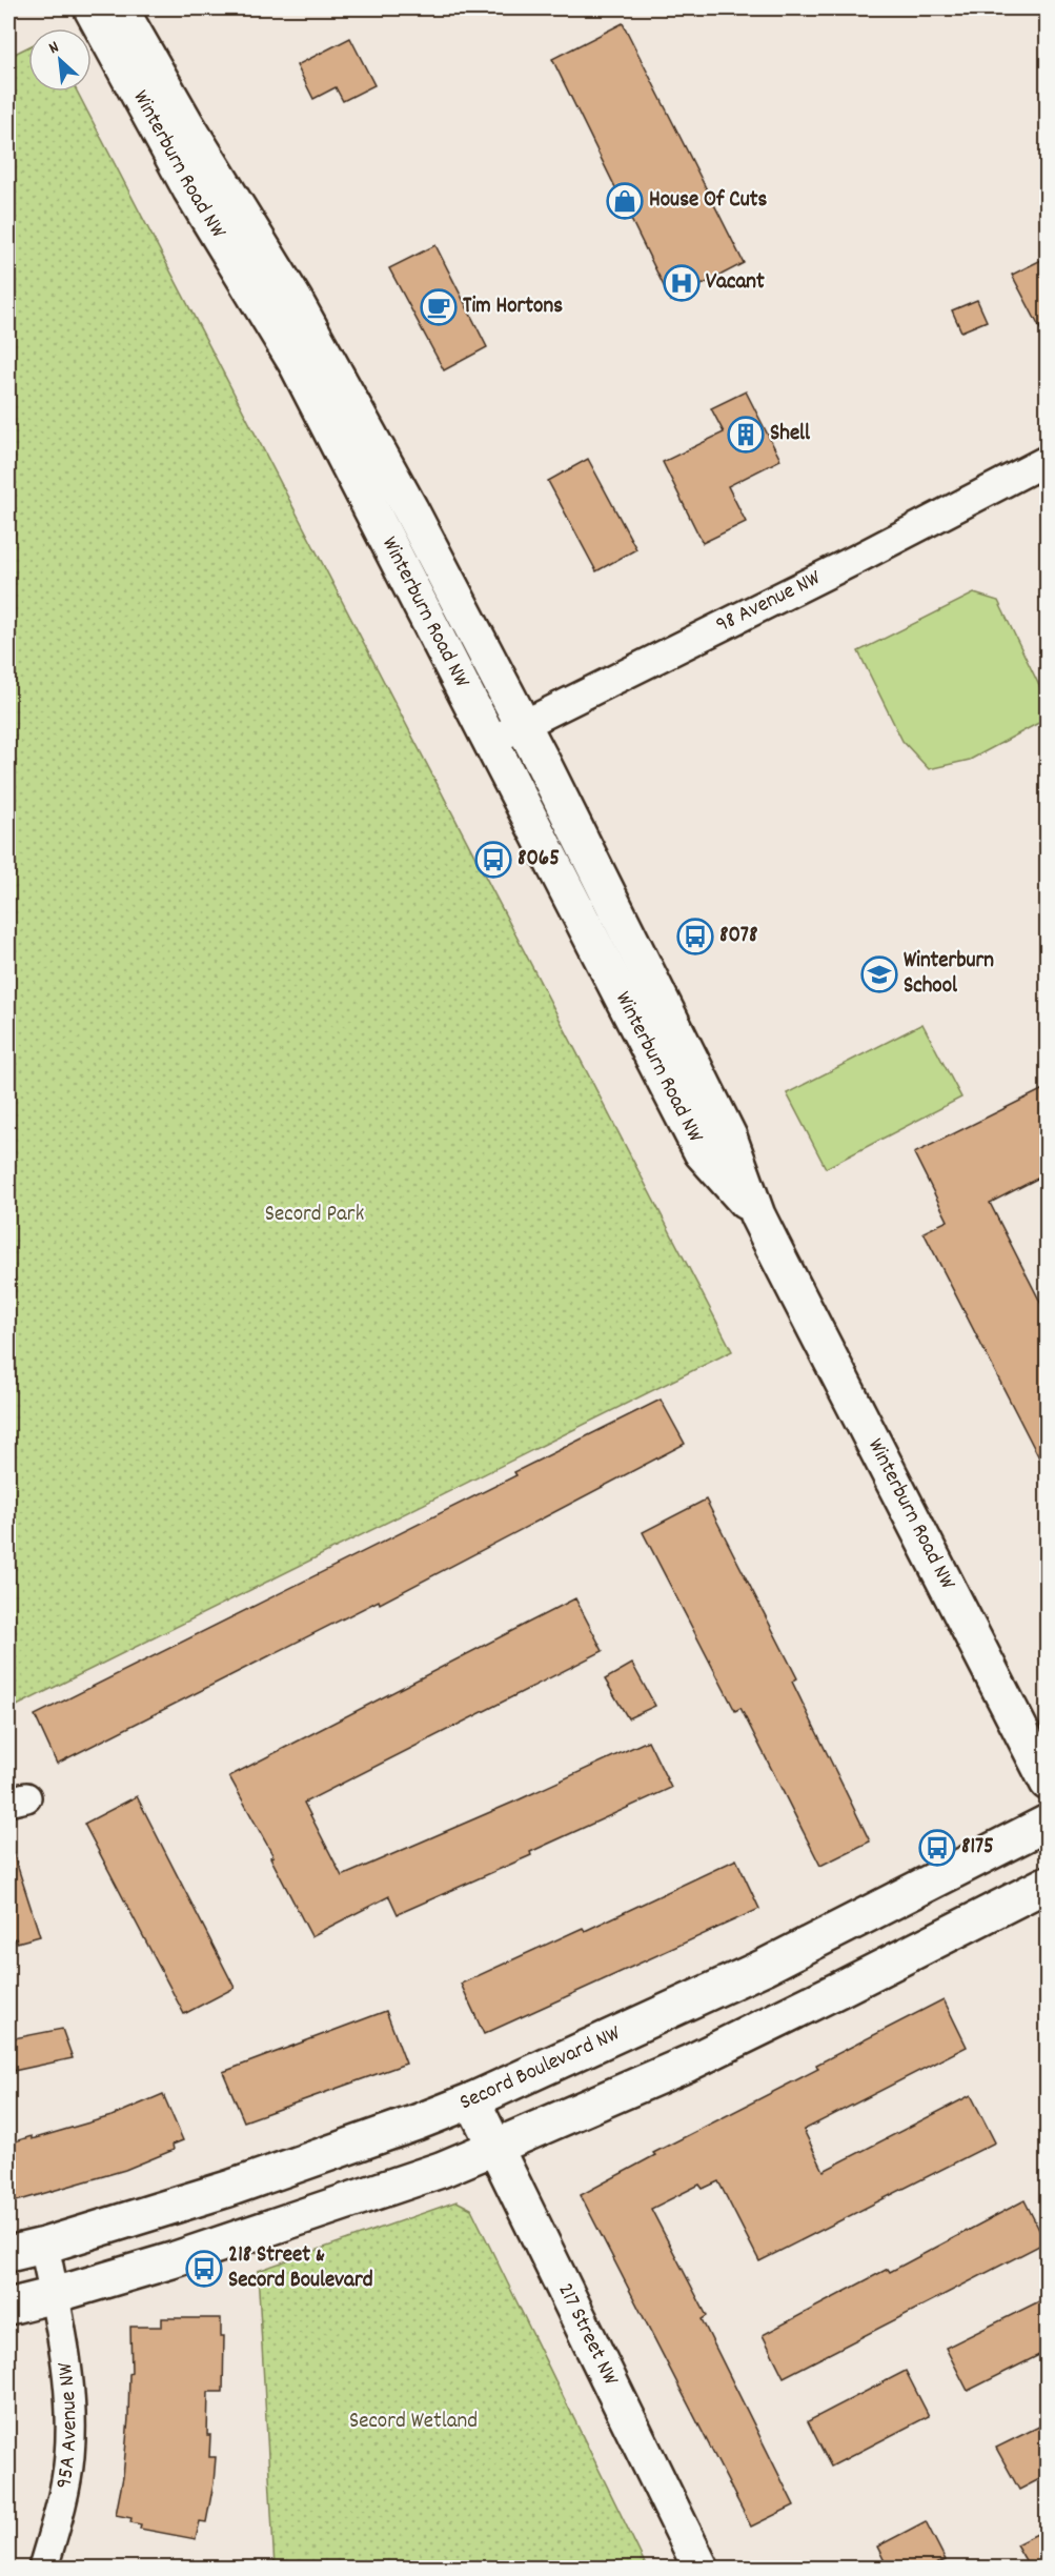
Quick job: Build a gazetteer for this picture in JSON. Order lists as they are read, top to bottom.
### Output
{
  "streets": {
    "main road": ["Winterburn Road NW", "Secord Boulevard NW", "217 Street NW"],
    "street": ["98 Avenue NW", "95A Avenue NW"]
  },
  "crossings": [
    ["Winterburn Road NW", "98 Avenue NW"],
    ["Secord Boulevard NW", "217 Street NW"],
    ["Secord Boulevard NW", "95A Avenue NW"]
  ],
  "parks": ["Secord Park", "Secord Wetland"],
  "places": {
    "shop": ["House Of Cuts"],
    "hospital": ["Vacant"],
    "cafe": ["Tim Hortons"],
    "building": ["Shell"],
    "bus stop": [
      "8065",
      "8078",
      "8175",
      "218 Street & Secord Boulevard"
    ],
    "school or university": ["Winterburn School"]
  },
  "north": "top left"
}
